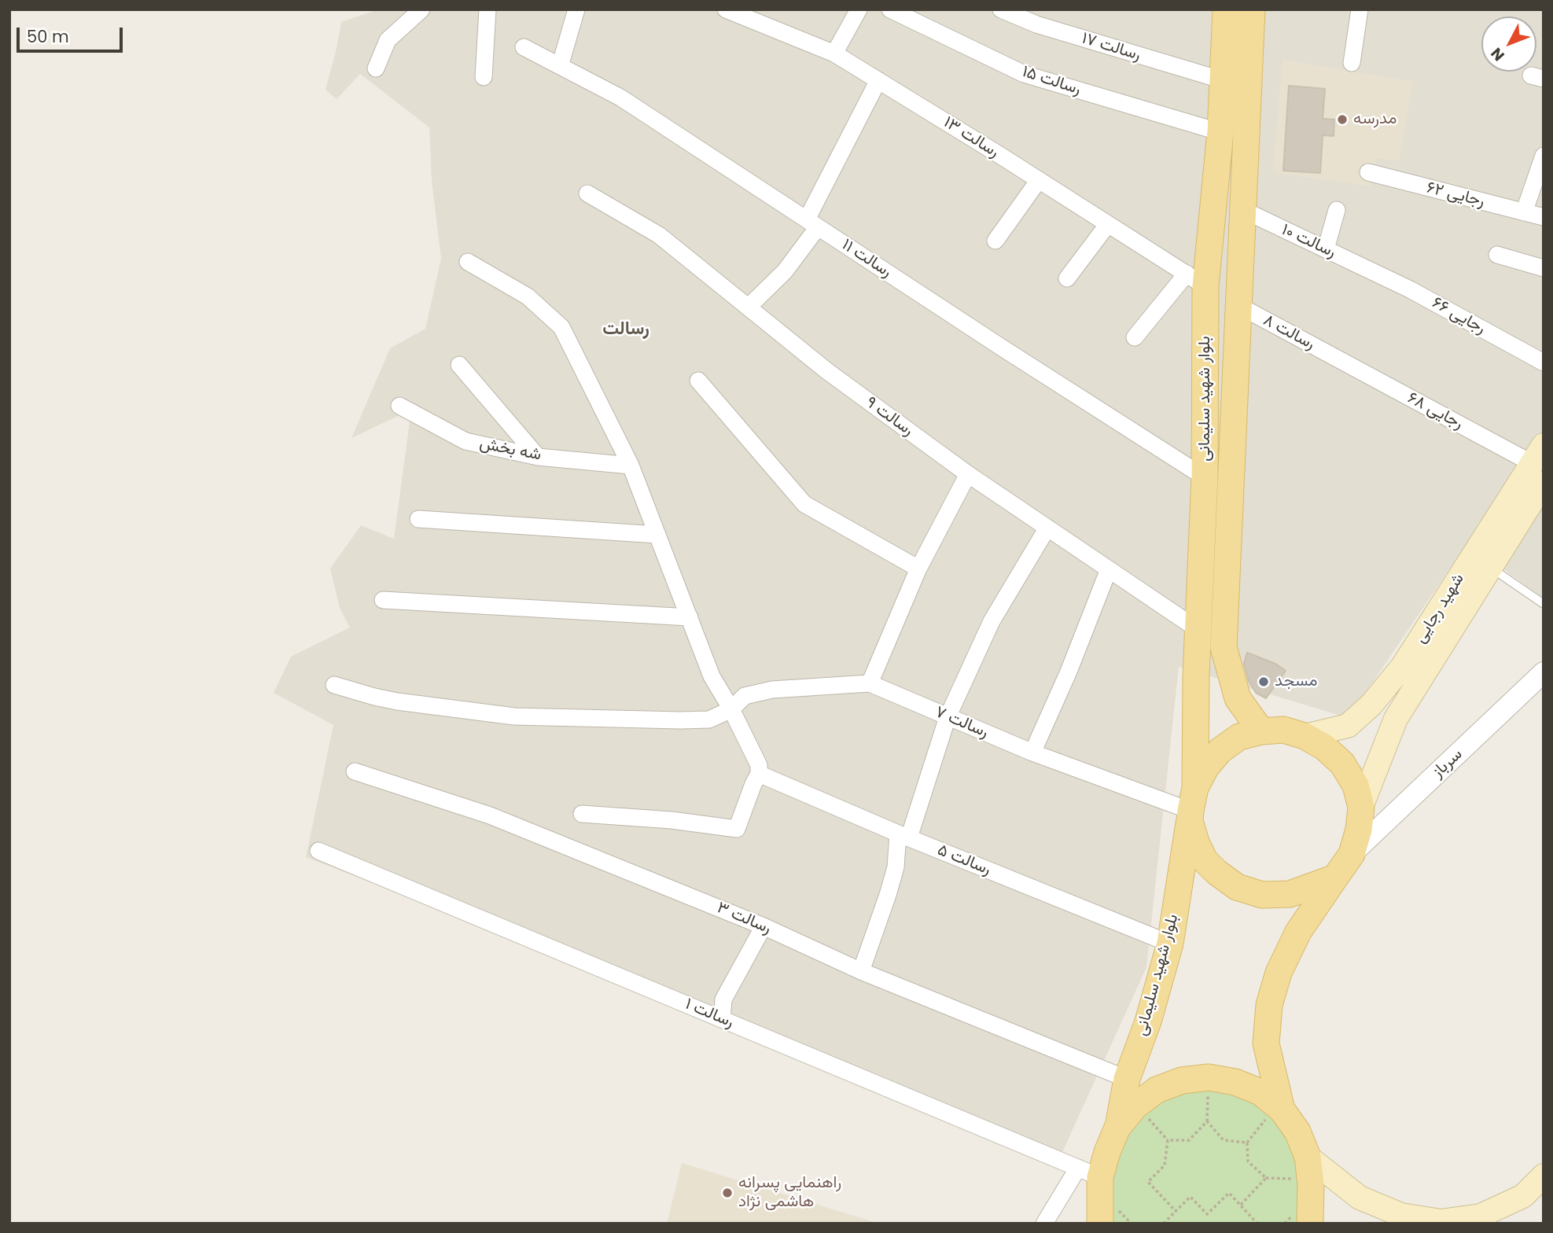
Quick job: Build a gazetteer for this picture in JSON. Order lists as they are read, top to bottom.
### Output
{
  "streets": {
    "main road": ["بلوار شهید سلیمانی", "شهید رجایی"],
    "street": [
      "رسالت ۱۷",
      "رسالت ۱۵",
      "رسالت ۱۳",
      "رجایی ۶۲",
      "رسالت ۱۰",
      "رسالت ۱۱",
      "رجایی ۶۶",
      "رسالت ۸",
      "رجایی ۶۸",
      "رسالت ۹",
      "شه بخش",
      "رسالت ۷",
      "سرباز",
      "رسالت ۵",
      "رسالت ۳",
      "رسالت ۱"
    ]
  },
  "crossings": [
    ["رسالت ۱۷", "بلوار شهید سلیمانی"],
    ["رسالت ۱۵", "بلوار شهید سلیمانی"],
    ["رسالت ۱۳", "بلوار شهید سلیمانی"],
    ["رسالت ۱۰", "رجایی ۶۶"],
    ["رسالت ۱۰", "بلوار شهید سلیمانی"],
    ["رسالت ۱۱", "بلوار شهید سلیمانی"],
    ["رسالت ۸", "بلوار شهید سلیمانی"],
    ["رسالت ۸", "رجایی ۶۸"],
    ["بلوار شهید سلیمانی", "رسالت ۹"],
    ["بلوار شهید سلیمانی", "شهید رجایی"],
    ["بلوار شهید سلیمانی", "رسالت ۷"],
    ["بلوار شهید سلیمانی", "سرباز"],
    ["بلوار شهید سلیمانی", "رسالت ۵"],
    ["بلوار شهید سلیمانی", "رسالت ۳"],
    ["رجایی ۶۸", "شهید رجایی"],
    ["شهید رجایی", "رسالت ۷"],
    ["شهید رجایی", "سرباز"],
    ["رسالت ۷", "سرباز"]
  ],
  "districts": ["رسالت"],
  "places": ["مدرسه", "مسجد", "راهنمایی پسرانه هاشمی نژاد"],
  "scale_bar": "50 m",
  "north": "bottom left"
}
